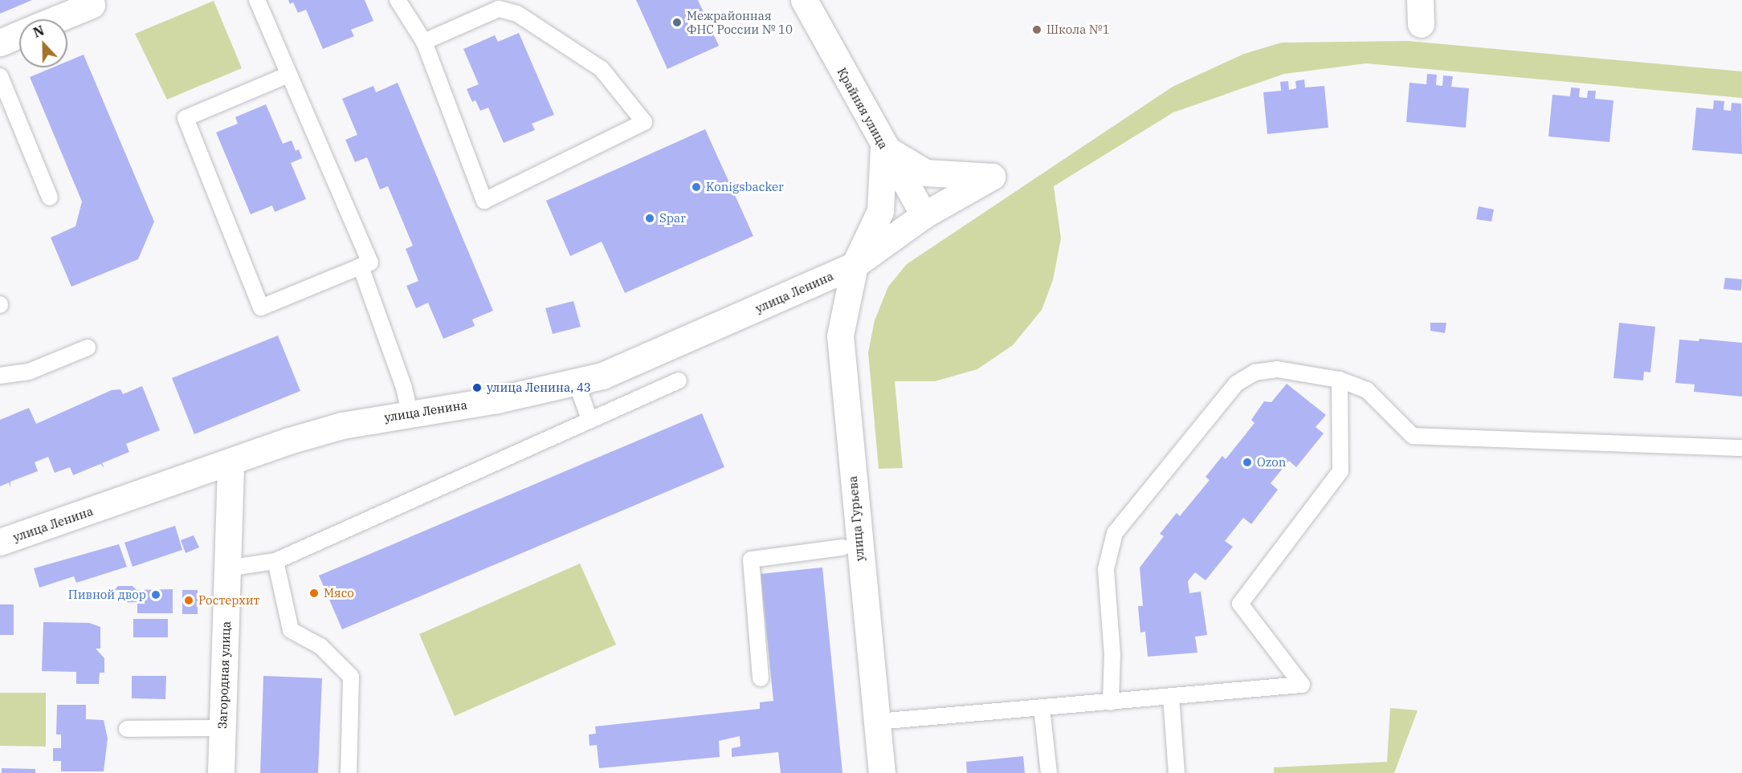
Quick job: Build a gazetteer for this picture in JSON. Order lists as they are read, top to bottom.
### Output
{
  "streets": {
    "street": [
      "Крайняя улица",
      "улица Ленина",
      "улица Гурьева",
      "Загородная улица"
    ]
  },
  "crossings": [
    ["Крайняя улица", "улица Ленина"],
    ["Крайняя улица", "улица Гурьева"],
    ["улица Ленина", "улица Гурьева"],
    ["улица Ленина", "Загородная улица"]
  ],
  "places": [
    "Межрайонная ФНС России № 10",
    "Школа №1",
    "Konigsbacker",
    "Spar",
    "улица Ленина, 43",
    "Ozon",
    "Мясо",
    "Пивной двор",
    "Ростерхит"
  ],
  "north": "top"
}
